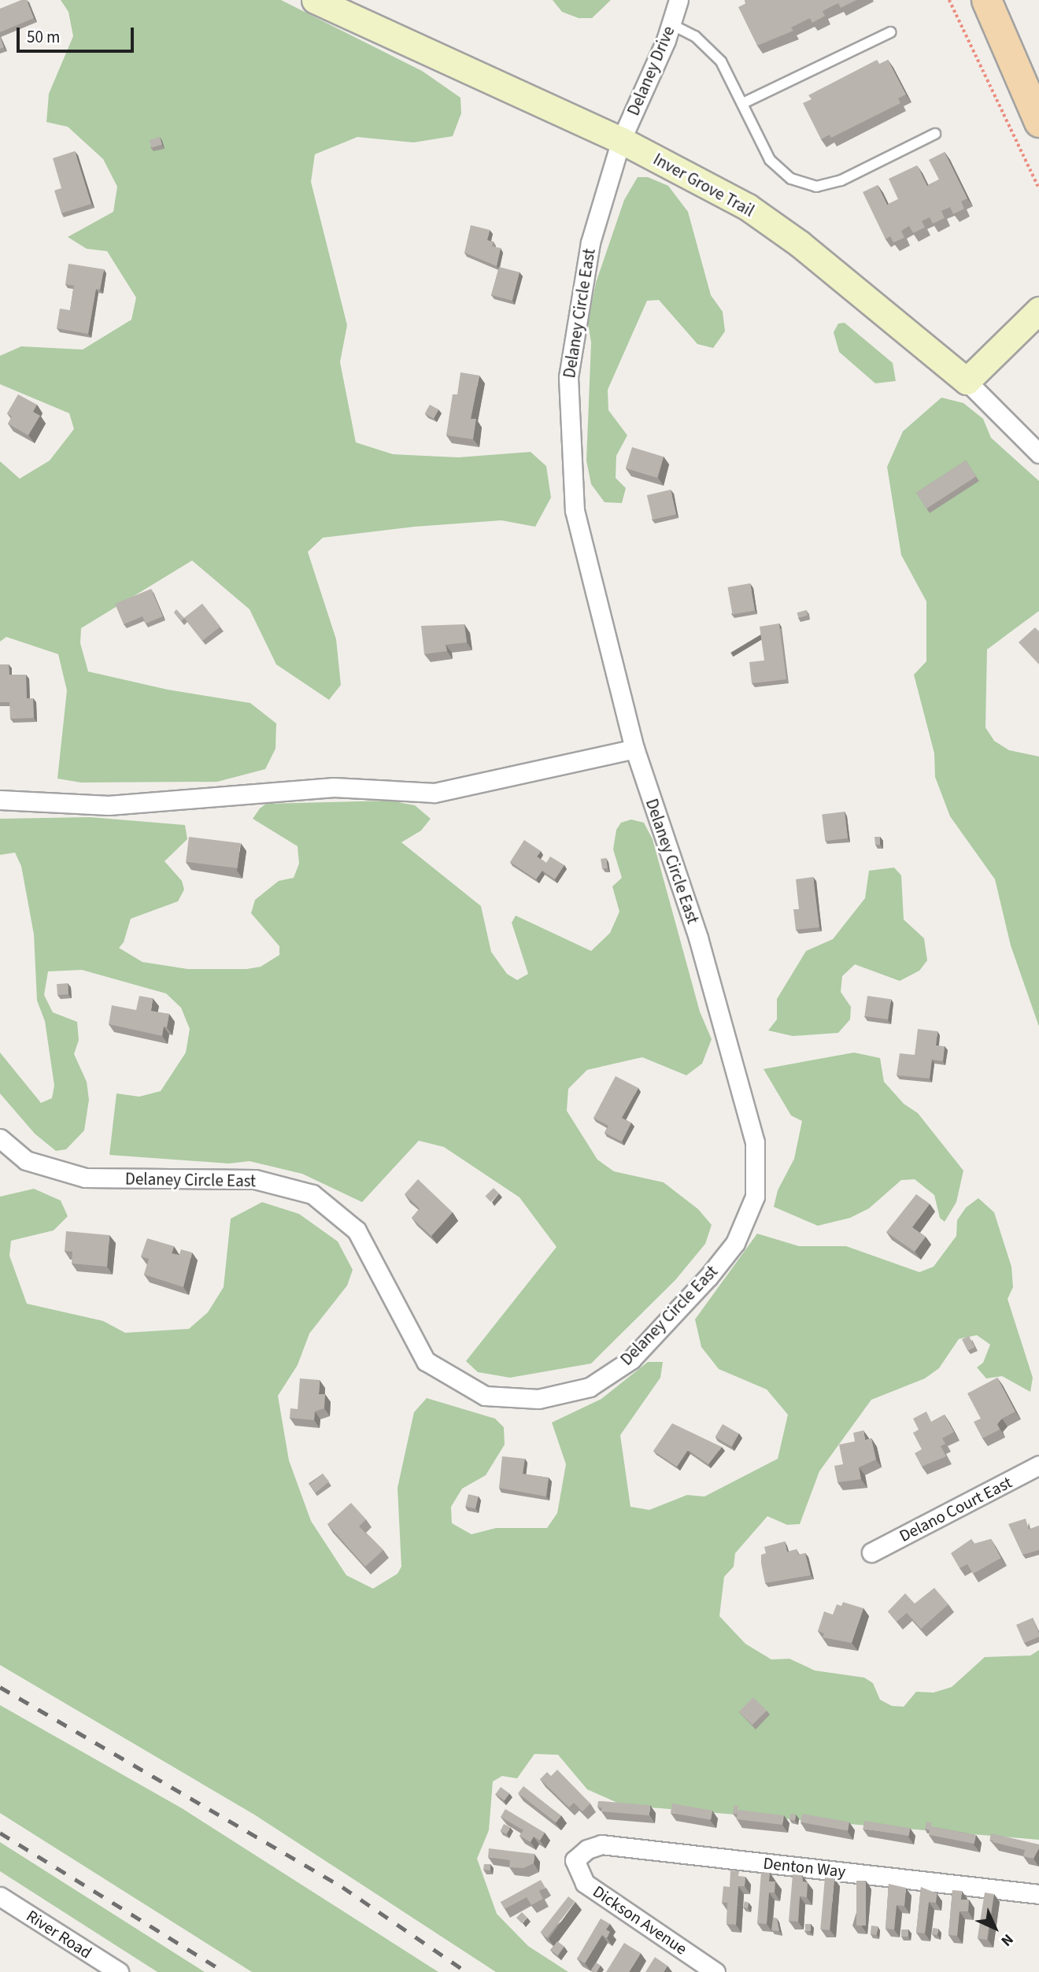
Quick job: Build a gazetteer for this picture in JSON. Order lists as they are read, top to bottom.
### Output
{
  "streets": {
    "street": [
      "Delaney Drive",
      "Inver Grove Trail",
      "Delaney Circle East",
      "Delano Court East",
      "Denton Way",
      "Dickson Avenue",
      "River Road"
    ]
  },
  "crossings": [
    ["Delaney Drive", "Inver Grove Trail"],
    ["Delaney Drive", "Delaney Circle East"],
    ["Inver Grove Trail", "Delaney Circle East"],
    ["Denton Way", "Dickson Avenue"]
  ],
  "scale_bar": "50 m",
  "north": "bottom right"
}
